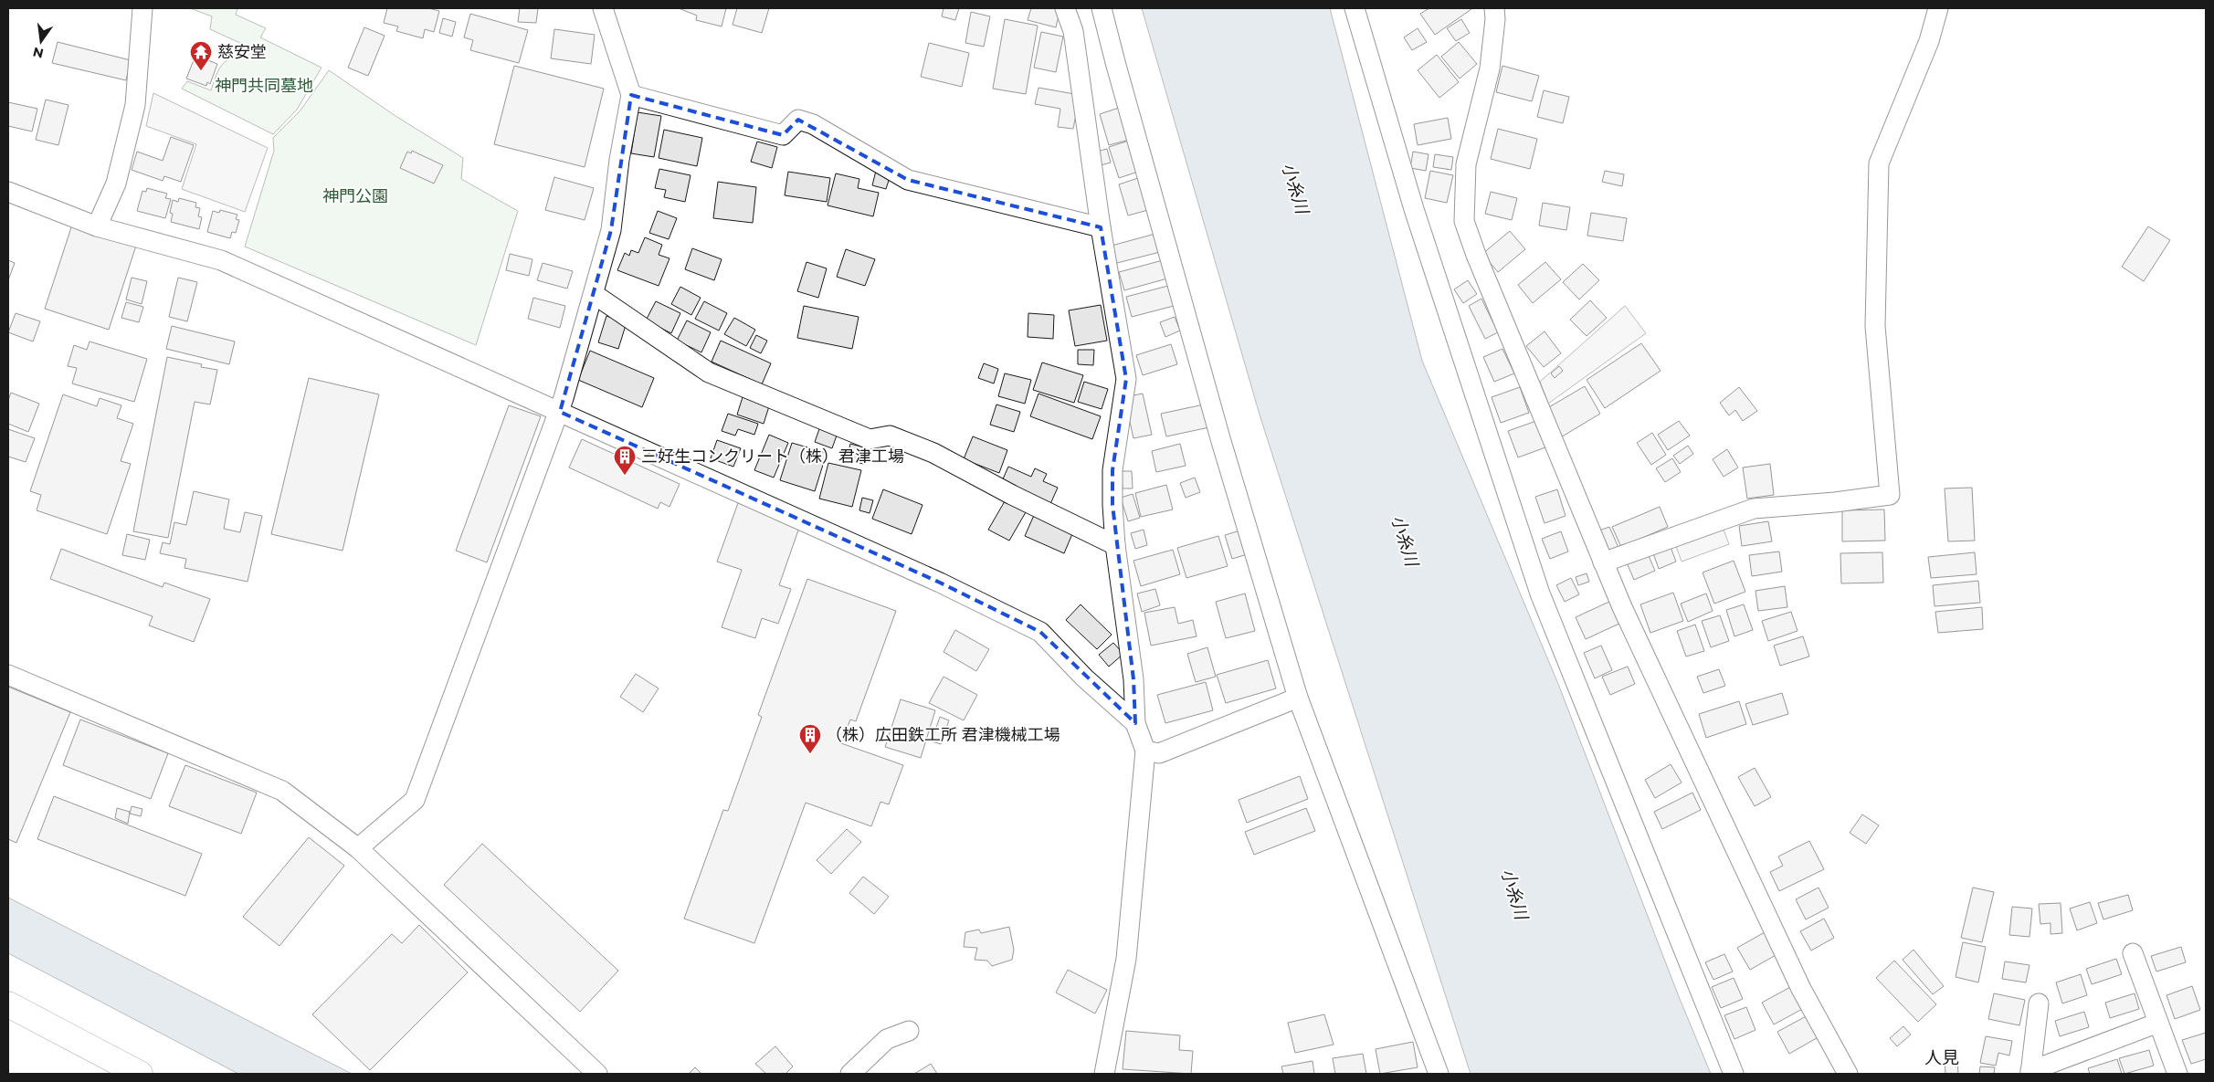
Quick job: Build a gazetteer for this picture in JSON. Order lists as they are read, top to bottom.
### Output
{
  "districts": ["人見"],
  "water": ["小糸川"],
  "parks": ["神門共同墓地", "神門公園"],
  "places": {
    "temple": ["慈安堂"],
    "building": ["三好生コンクリート（株）君津工場", "（株）広田鉄工所 君津機械工場"]
  },
  "north": "bottom"
}
